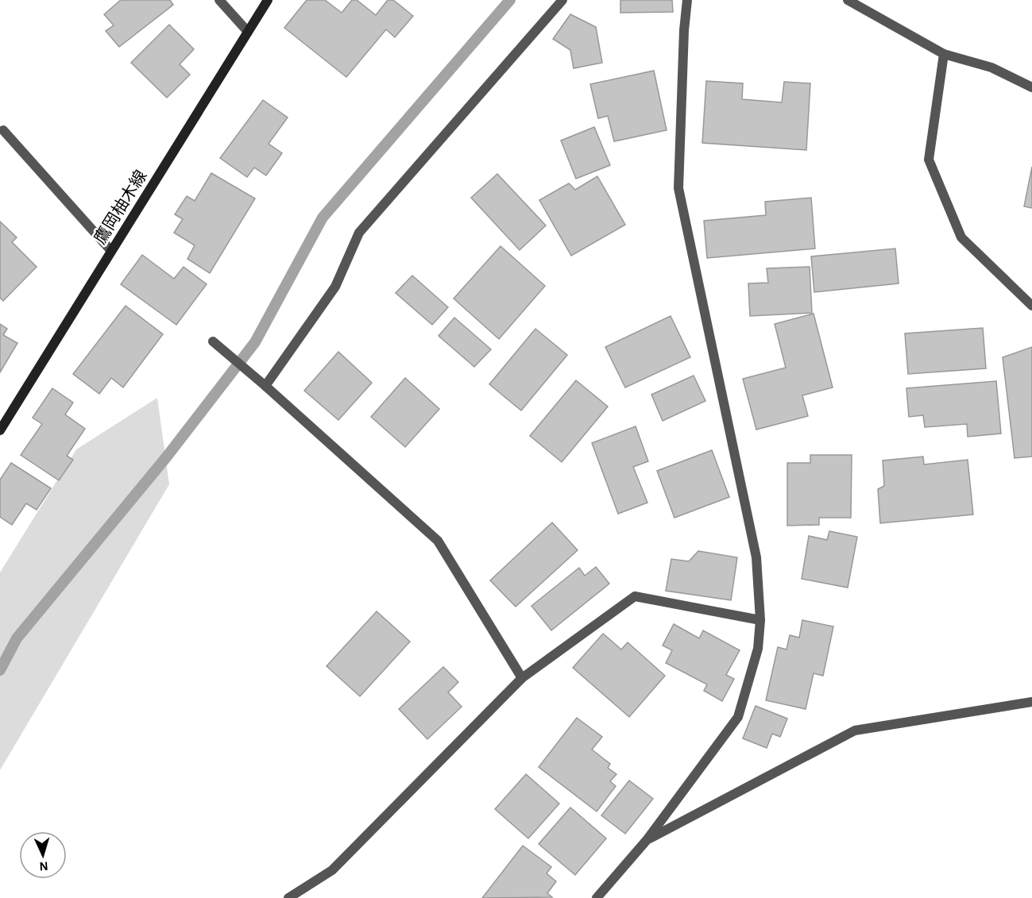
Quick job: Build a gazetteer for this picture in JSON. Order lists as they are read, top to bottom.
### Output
{
  "streets": {
    "main road": ["鷹岡柚木線"]
  },
  "north": "bottom"
}
